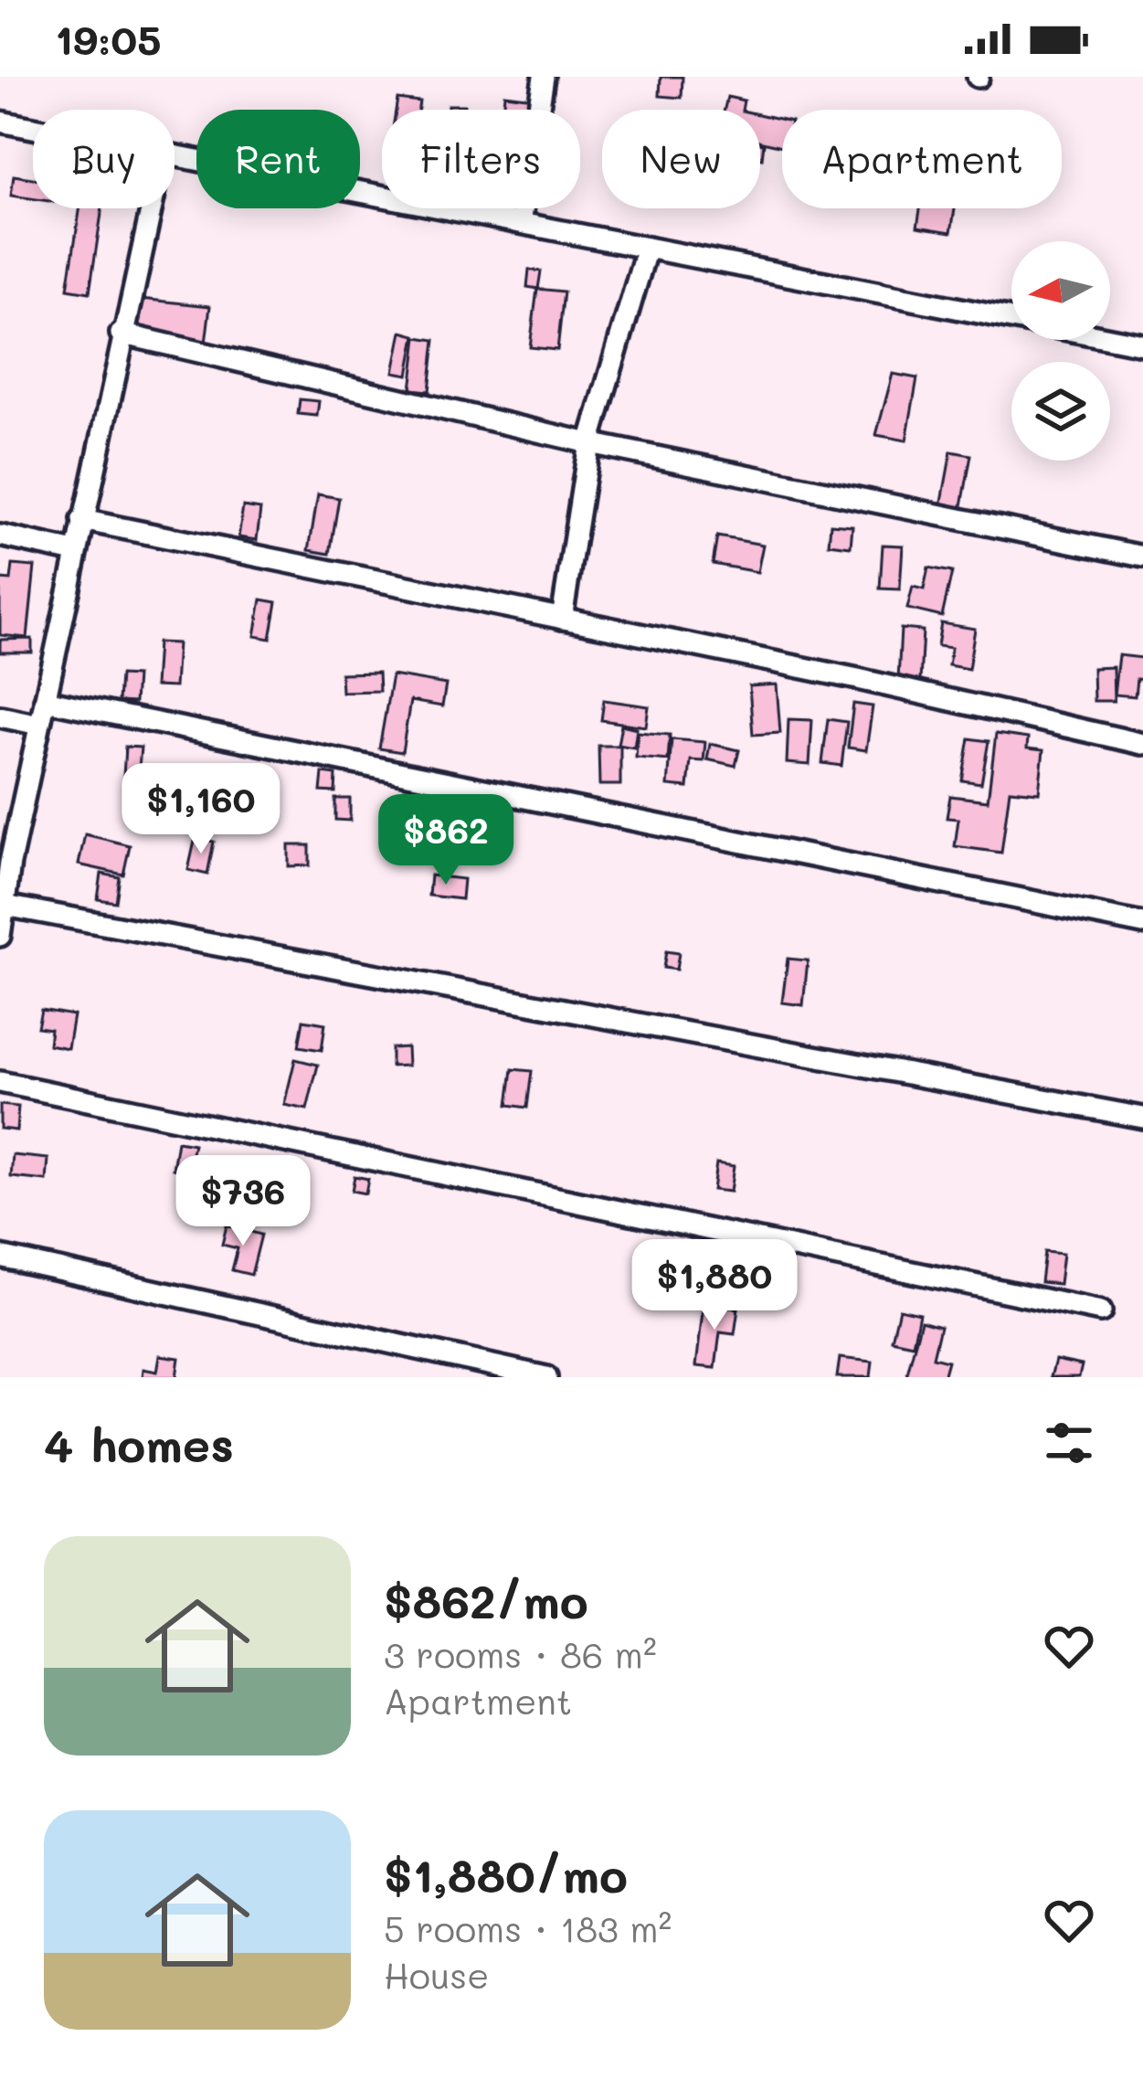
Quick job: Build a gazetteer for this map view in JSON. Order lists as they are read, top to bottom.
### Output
{
  "north": "left",
  "page": {
    "status": "19:05",
    "chip": [
      "Buy",
      "Rent",
      "Filters",
      "New",
      "Apartment"
    ],
    "price": [
      "$1,160",
      "$862",
      "$736",
      "$1,880"
    ],
    "heading": "4 homes",
    "list": [
      {
        "name": "$862/mo",
        "note": "3 rooms · 86 m² · Apartment"
      },
      {
        "name": "$1,880/mo",
        "note": "5 rooms · 183 m² · House"
      }
    ]
  }
}
